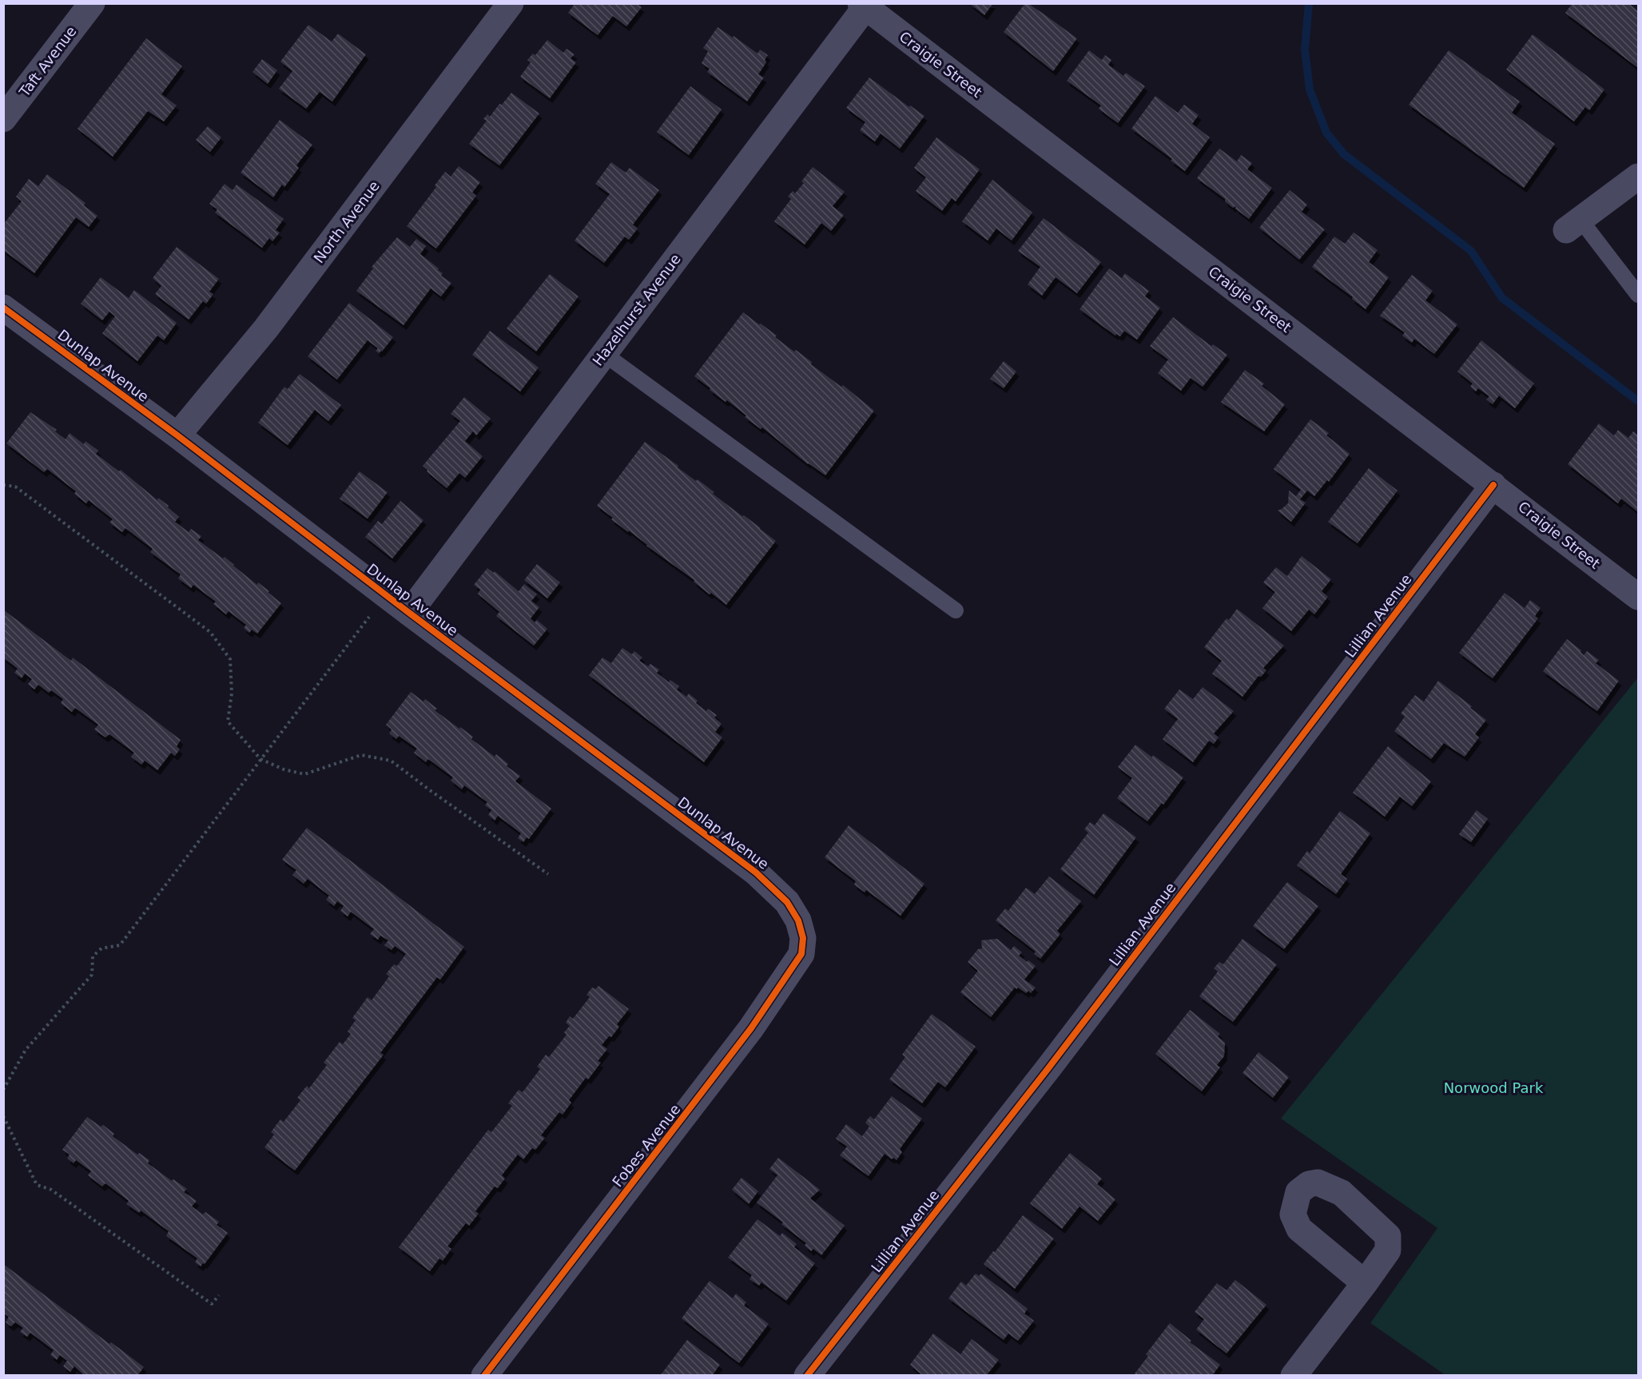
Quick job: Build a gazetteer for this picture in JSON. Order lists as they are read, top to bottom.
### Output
{
  "streets": {
    "street": [
      "Taft Avenue",
      "Craigie Street",
      "North Avenue",
      "Hazelhurst Avenue",
      "Dunlap Avenue",
      "Lillian Avenue",
      "Fobes Avenue"
    ]
  },
  "crossings": [
    ["Craigie Street", "Hazelhurst Avenue"],
    ["Craigie Street", "Lillian Avenue"],
    ["North Avenue", "Dunlap Avenue"],
    ["Hazelhurst Avenue", "Dunlap Avenue"],
    ["Dunlap Avenue", "Fobes Avenue"]
  ],
  "parks": ["Norwood Park"]
}
